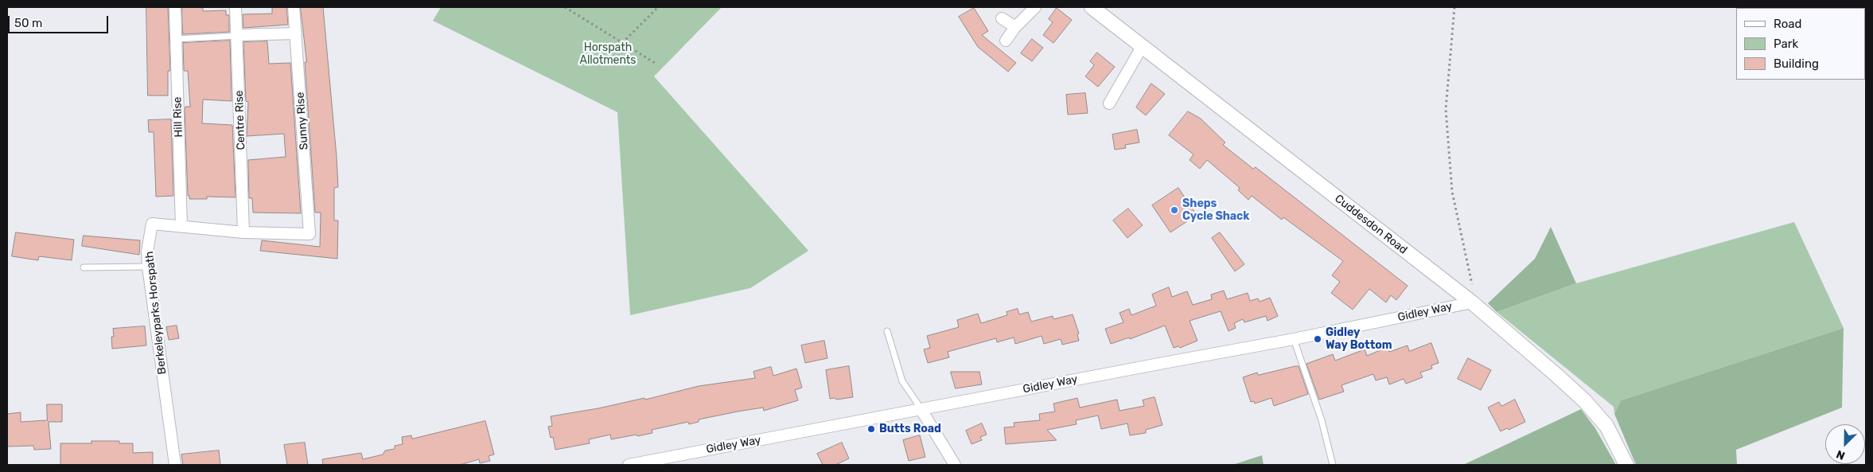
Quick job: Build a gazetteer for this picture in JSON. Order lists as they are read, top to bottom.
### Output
{
  "streets": {
    "street": [
      "Hill Rise",
      "Centre Rise",
      "Sunny Rise",
      "Cuddesdon Road",
      "Gidley Way",
      "Berkeleyparks Horspath"
    ]
  },
  "crossings": [
    ["Hill Rise", "Berkeleyparks Horspath"],
    ["Centre Rise", "Berkeleyparks Horspath"],
    ["Sunny Rise", "Berkeleyparks Horspath"],
    ["Cuddesdon Road", "Gidley Way"]
  ],
  "parks": ["Horspath Allotments"],
  "places": ["Sheps Cycle Shack", "Gidley Way Bottom", "Butts Road"],
  "legend": ["Road", "Park", "Building"],
  "scale_bar": "50 m",
  "north": "bottom left"
}
